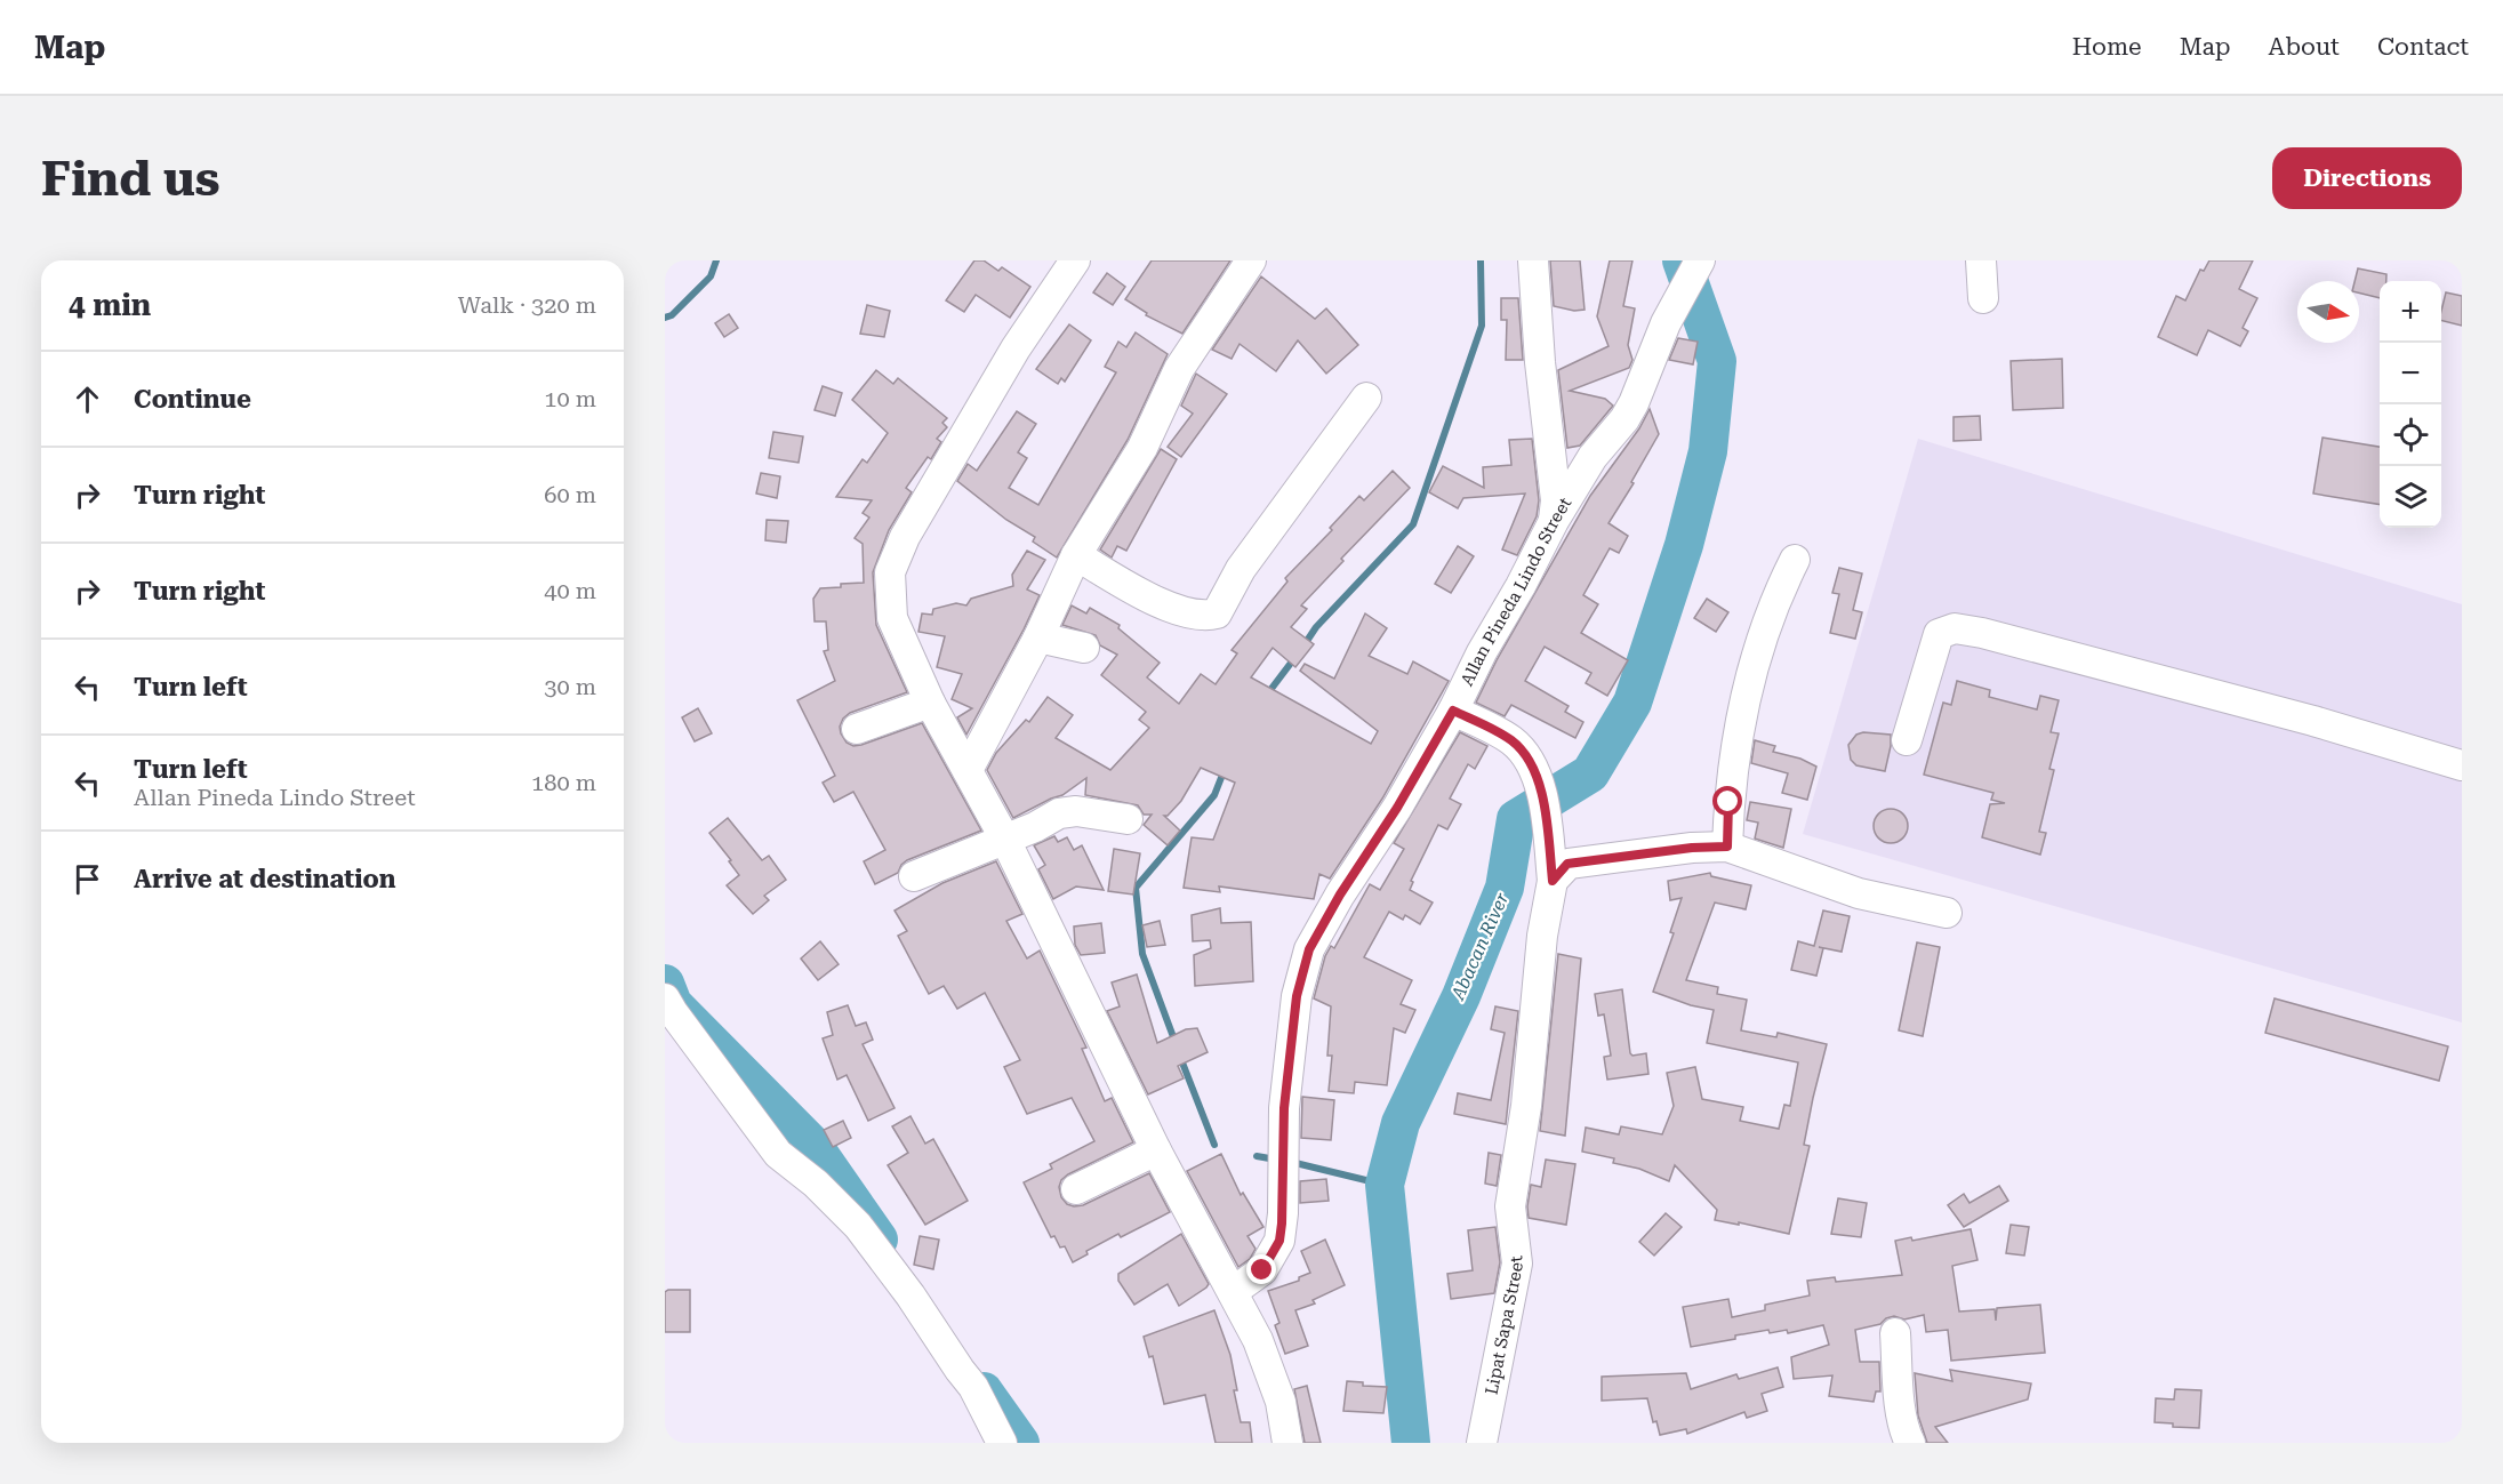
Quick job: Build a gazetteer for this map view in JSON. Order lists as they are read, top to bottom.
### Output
{
  "streets": {
    "street": ["Allan Pineda Lindo Street", "Lipat Sapa Street"]
  },
  "crossings": [
    ["Allan Pineda Lindo Street", "Lipat Sapa Street"]
  ],
  "water": ["Abacan River"],
  "north": "right",
  "page": {
    "header": "Map",
    "nav": [
      "Home",
      "Map",
      "About",
      "Contact"
    ],
    "buttons": "Directions",
    "title": "Find us",
    "heading": ["4 min", "Walk · 320 m"],
    "map_buttons": ["+", "−"],
    "list": [
      ["Continue", "10 m"],
      ["Turn right", "60 m"],
      ["Turn right", "40 m"],
      ["Turn left", "30 m"],
      ["Turn left", "Allan Pineda Lindo Street", "180 m"],
      "Arrive at destination"
    ]
  }
}
